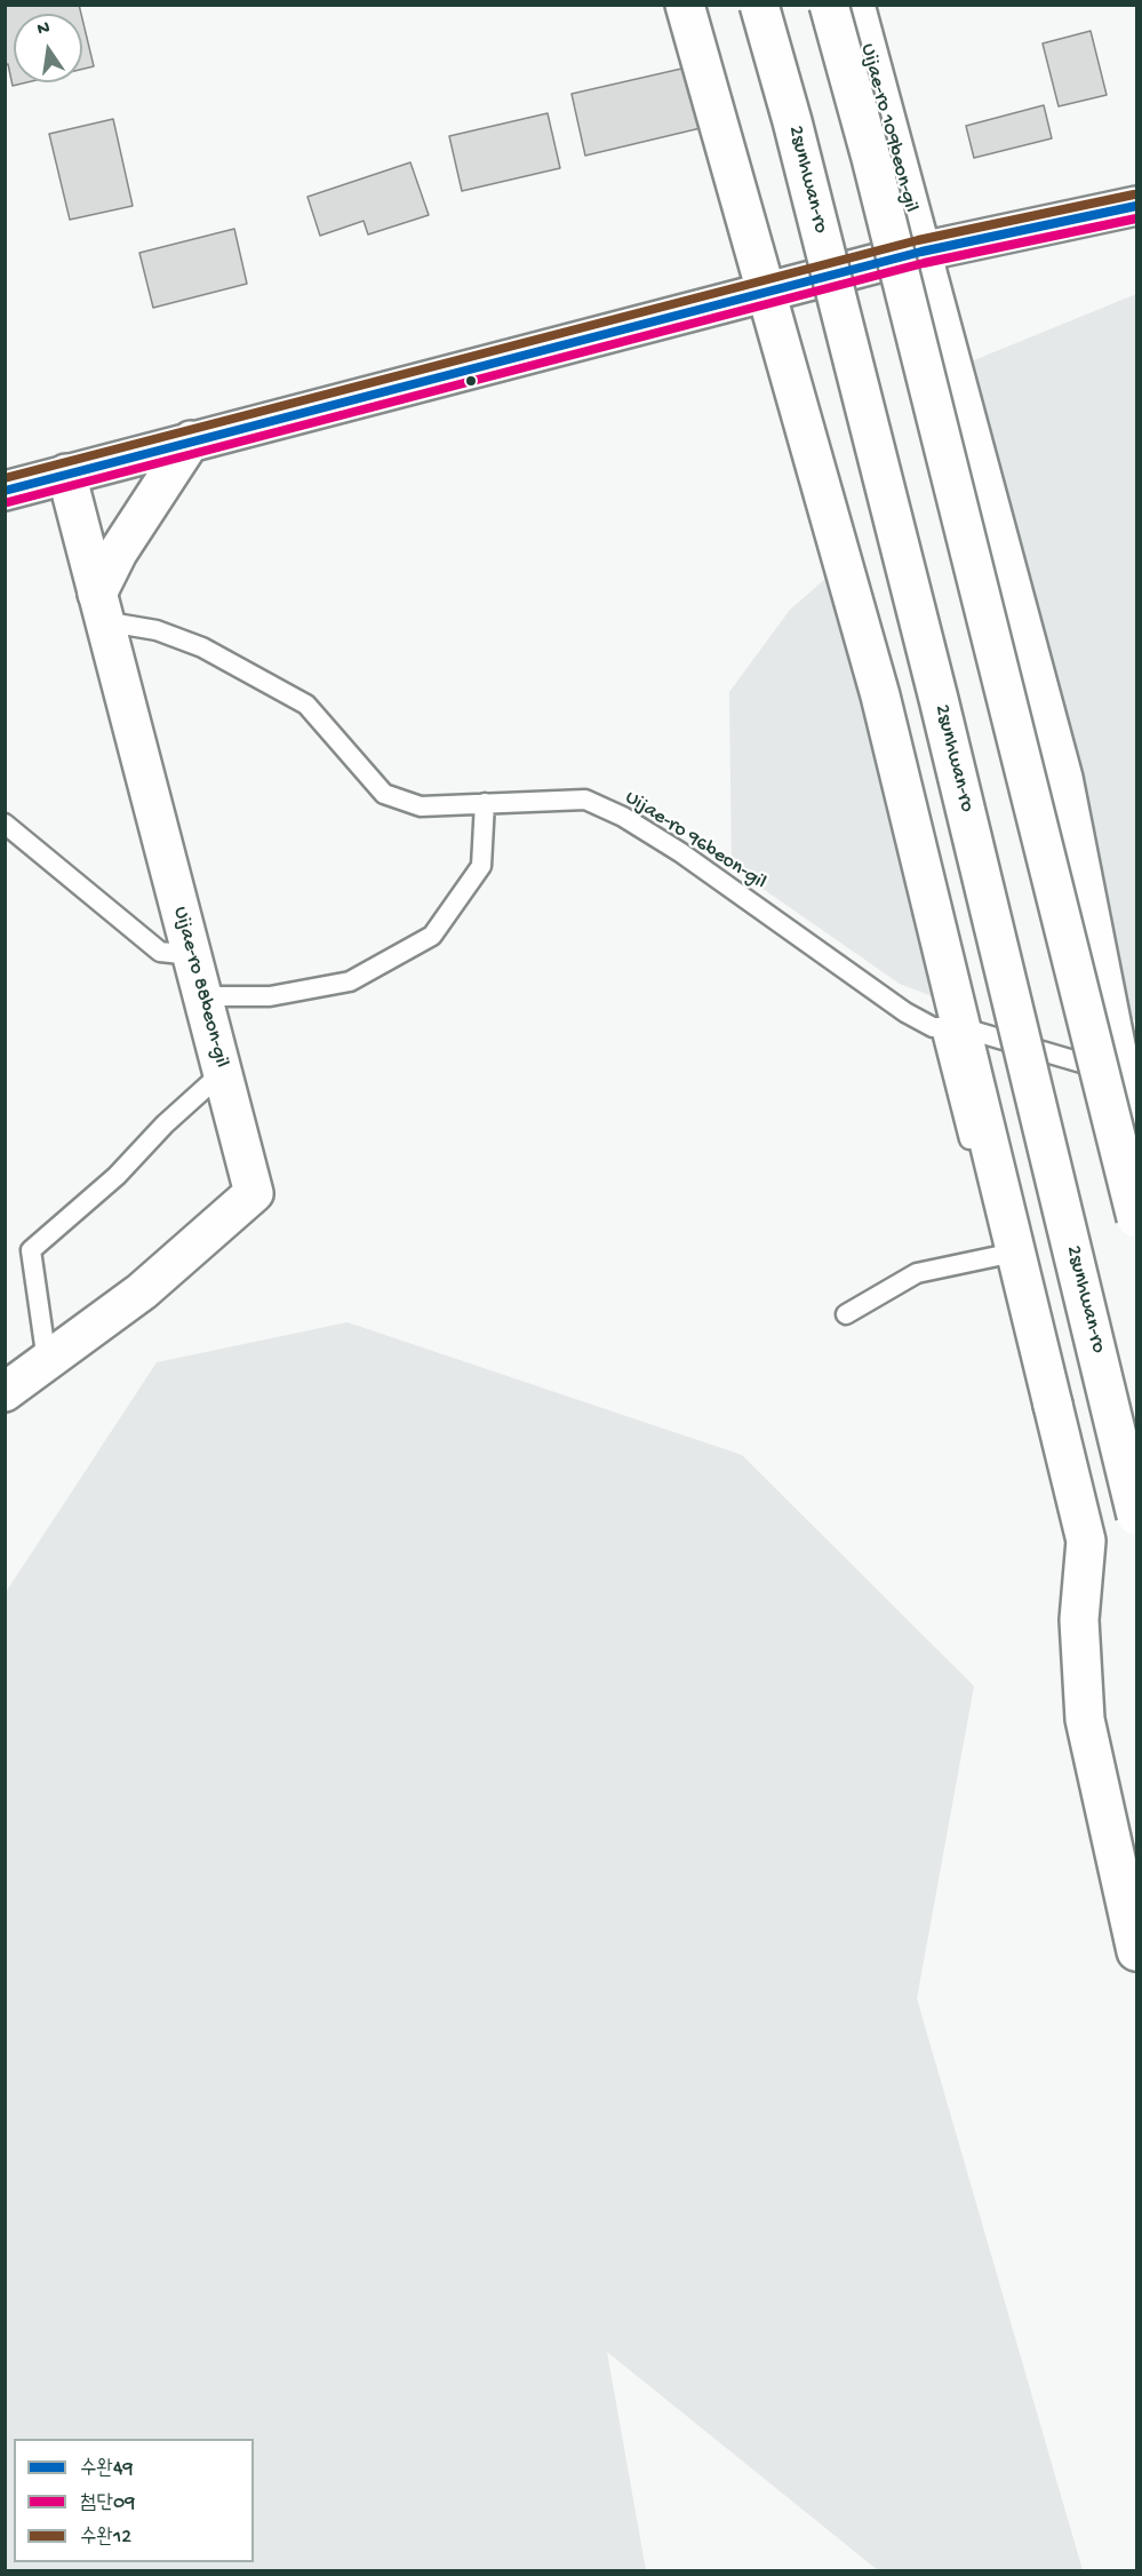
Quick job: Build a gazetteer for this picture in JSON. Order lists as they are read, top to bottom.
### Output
{
  "streets": {
    "main road": ["Uijae-ro 109beon-gil", "2sunhwan-ro", "Uijae-ro 88beon-gil"],
    "lane": ["Uijae-ro 96beon-gil"]
  },
  "crossings": [
    ["Uijae-ro 109beon-gil", "Uijae-ro 96beon-gil"],
    ["Uijae-ro 96beon-gil", "Uijae-ro 88beon-gil"]
  ],
  "lines": ["transit line 수완12", "transit line 수완49", "transit line 첨단09"],
  "legend": ["수완49", "첨단09", "수완12"],
  "north": "top"
}
